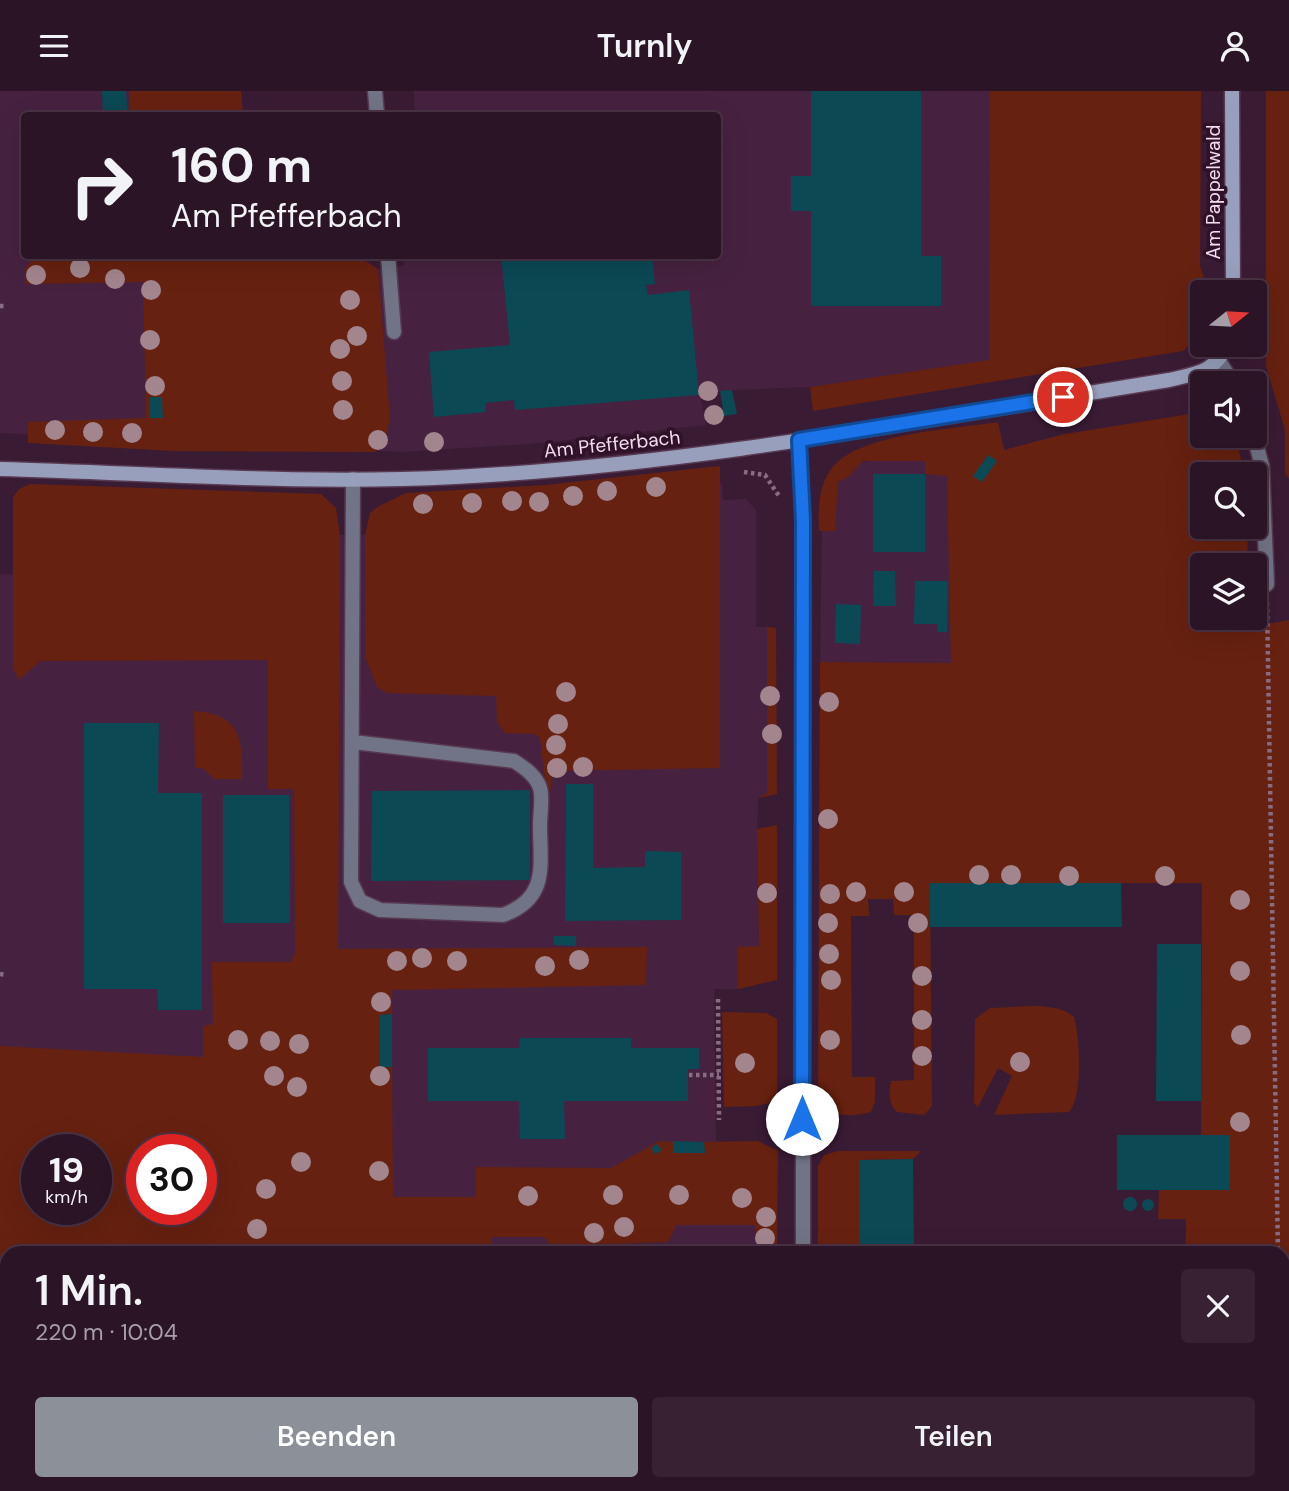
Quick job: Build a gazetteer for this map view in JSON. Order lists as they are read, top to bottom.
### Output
{
  "streets": {
    "street": ["Am Pappelwald", "Am Pfefferbach"]
  },
  "north": "right",
  "page": {
    "header": "Turnly",
    "turn": ["160 m", "Am Pfefferbach"],
    "speed": "19 km/h",
    "limit": "30",
    "heading": ["1 Min.", "220 m · 10:04"],
    "buttons": ["Beenden", "Teilen"]
  }
}
